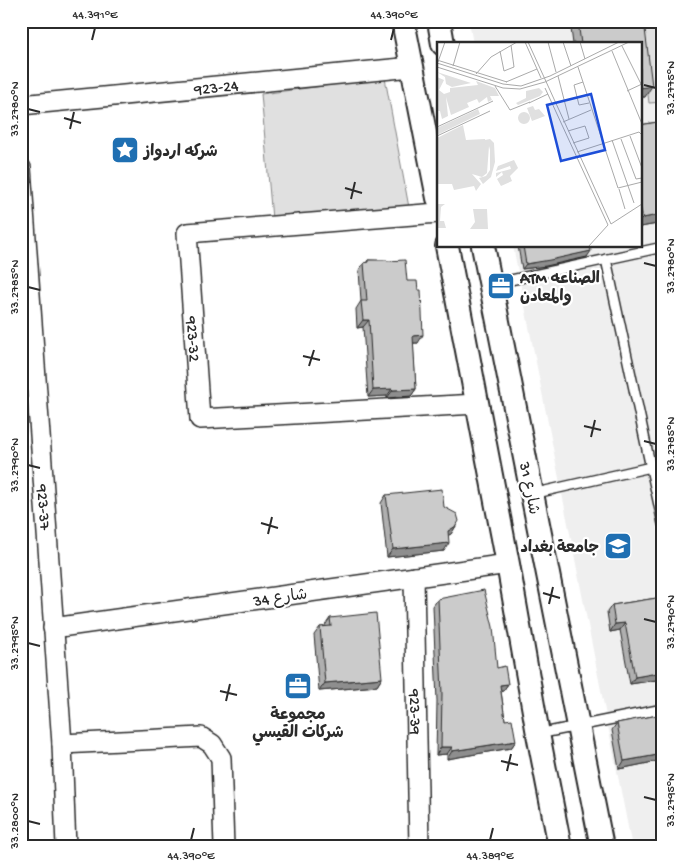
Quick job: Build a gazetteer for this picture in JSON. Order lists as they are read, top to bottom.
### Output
{
  "streets": {
    "street": [
      "923-24",
      "923-32",
      "شارع 31",
      "923-37",
      "شارع 34",
      "923-39"
    ]
  },
  "crossings": [
    ["923-37", "شارع 34"],
    ["شارع 34", "923-39"]
  ],
  "places": {
    "place": ["شركه اردواز"],
    "office": ["ATM الصناعه والمعادن", "مجموعة شركات القيسي"],
    "school or university": ["جامعة بغداد"]
  },
  "coordinates": [
    "44.391°E",
    "44.390°E",
    "33.2775°N",
    "33.2780°N",
    "33.2785°N",
    "33.2790°N",
    "33.2795°N",
    "33.2800°N",
    "44.389°E"
  ]
}
